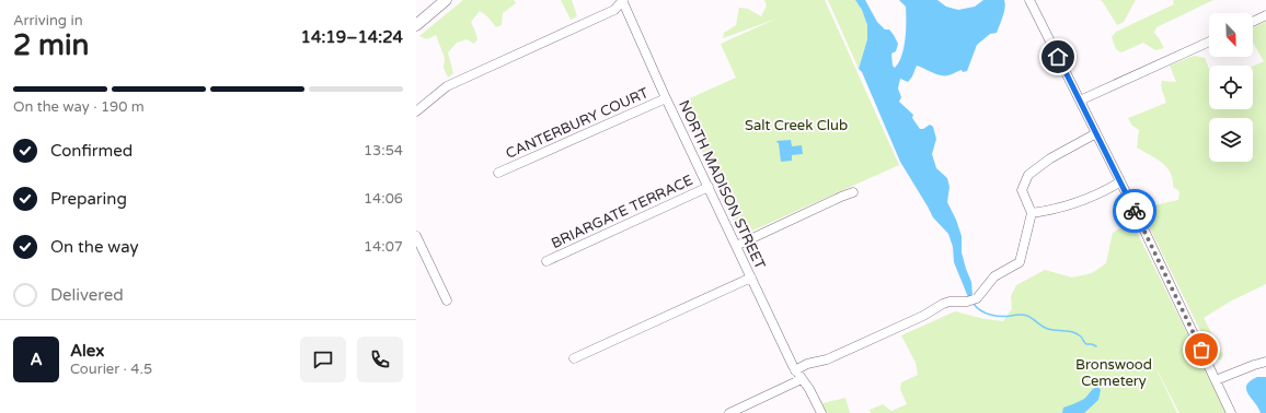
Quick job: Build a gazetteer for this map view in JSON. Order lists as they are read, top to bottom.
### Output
{
  "streets": {
    "street": ["CANTERBURY COURT", "NORTH MADISON STREET", "BRIARGATE TERRACE"]
  },
  "crossings": [
    ["CANTERBURY COURT", "NORTH MADISON STREET"],
    ["NORTH MADISON STREET", "BRIARGATE TERRACE"]
  ],
  "parks": ["Salt Creek Club", "Bronswood Cemetery"],
  "north": "bottom right",
  "page": {
    "heading": ["2 min", "Arriving in", "14:19–14:24"],
    "panel": ["Alex", "Courier · 4.5"],
    "bar": "On the way · 190 m",
    "list": [
      ["Confirmed", "13:54"],
      ["Preparing", "14:06"],
      ["On the way", "14:07"],
      "Delivered"
    ],
    "round": "A"
  }
}
